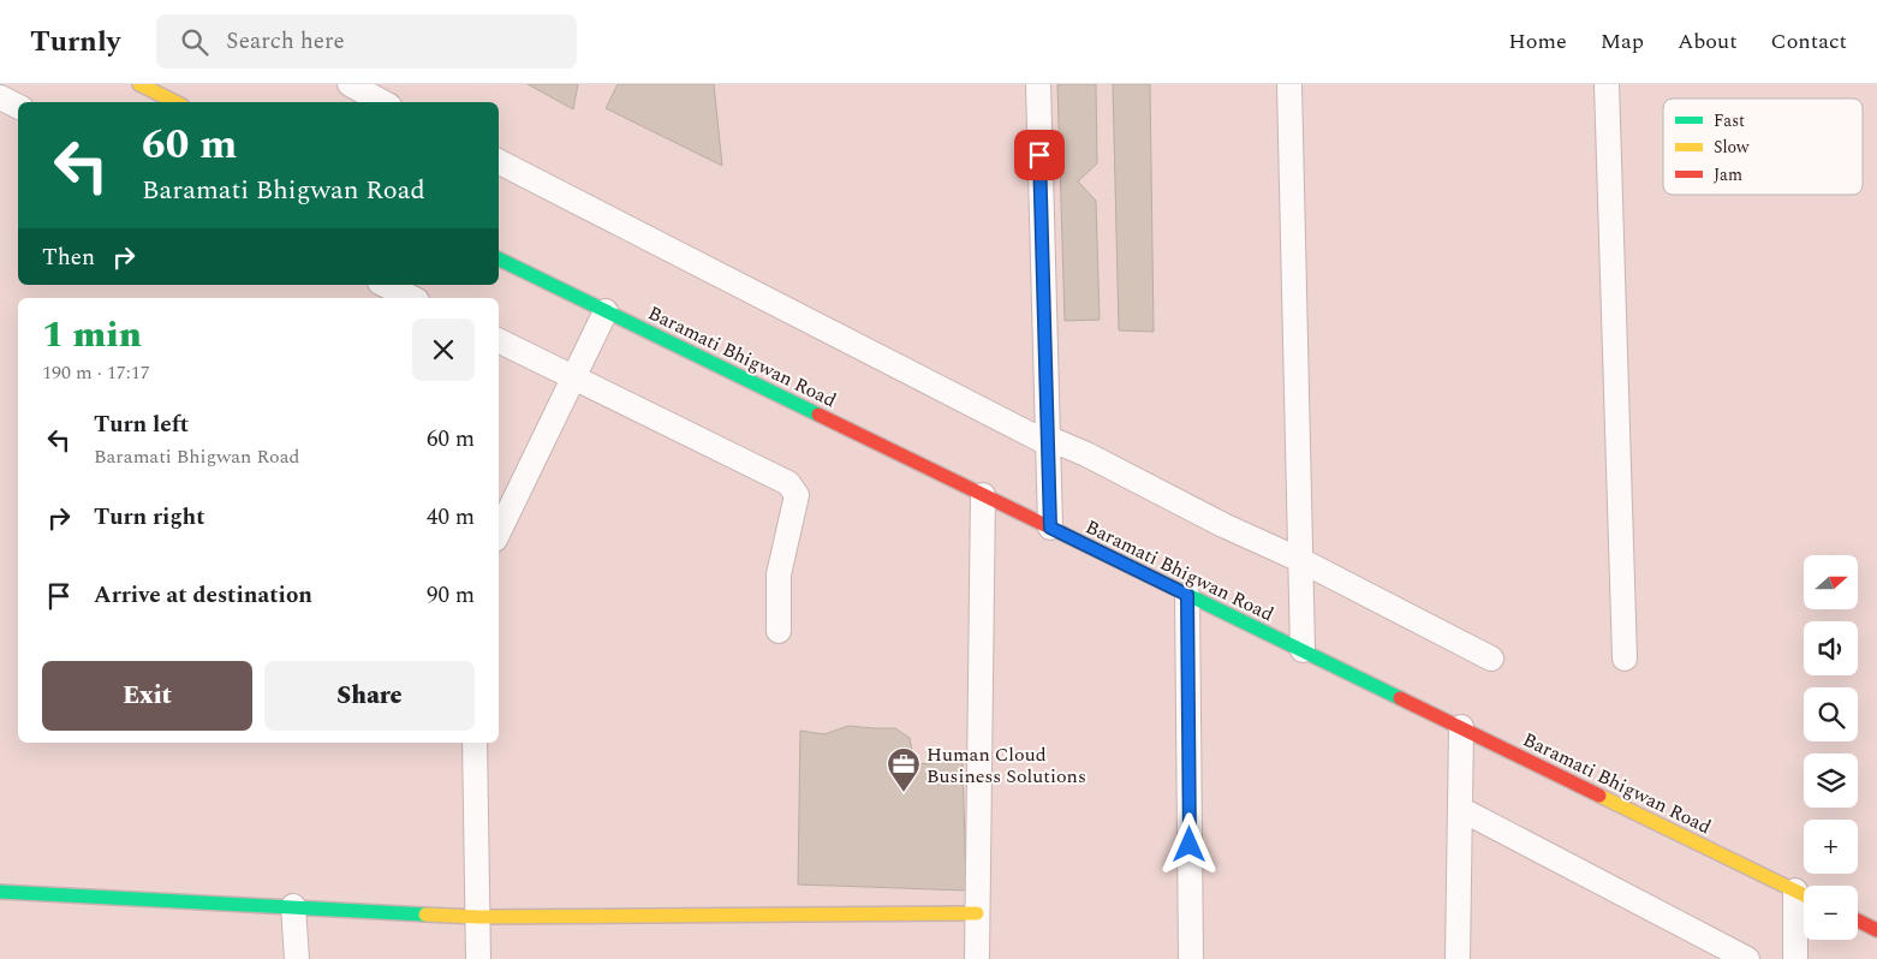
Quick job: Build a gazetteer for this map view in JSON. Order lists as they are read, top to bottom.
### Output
{
  "streets": {
    "main road": ["Baramati Bhigwan Road"]
  },
  "places": {
    "office": ["Human Cloud Business Solutions"]
  },
  "legend": ["Fast", "Slow", "Jam"],
  "north": "right",
  "page": {
    "header": "Turnly",
    "search": "Search here",
    "nav": [
      "Home",
      "Map",
      "About",
      "Contact"
    ],
    "turn": ["60 m", "Baramati Bhigwan Road"],
    "then": "Then",
    "heading": ["1 min", "190 m · 17:17"],
    "list": [
      {
        "name": "Turn left",
        "note": "Baramati Bhigwan Road",
        "value": "60 m"
      },
      {
        "name": "Turn right",
        "value": "40 m"
      },
      {
        "name": "Arrive at destination",
        "value": "90 m"
      }
    ],
    "map_buttons": ["+", "−"],
    "buttons": ["Exit", "Share"]
  }
}
